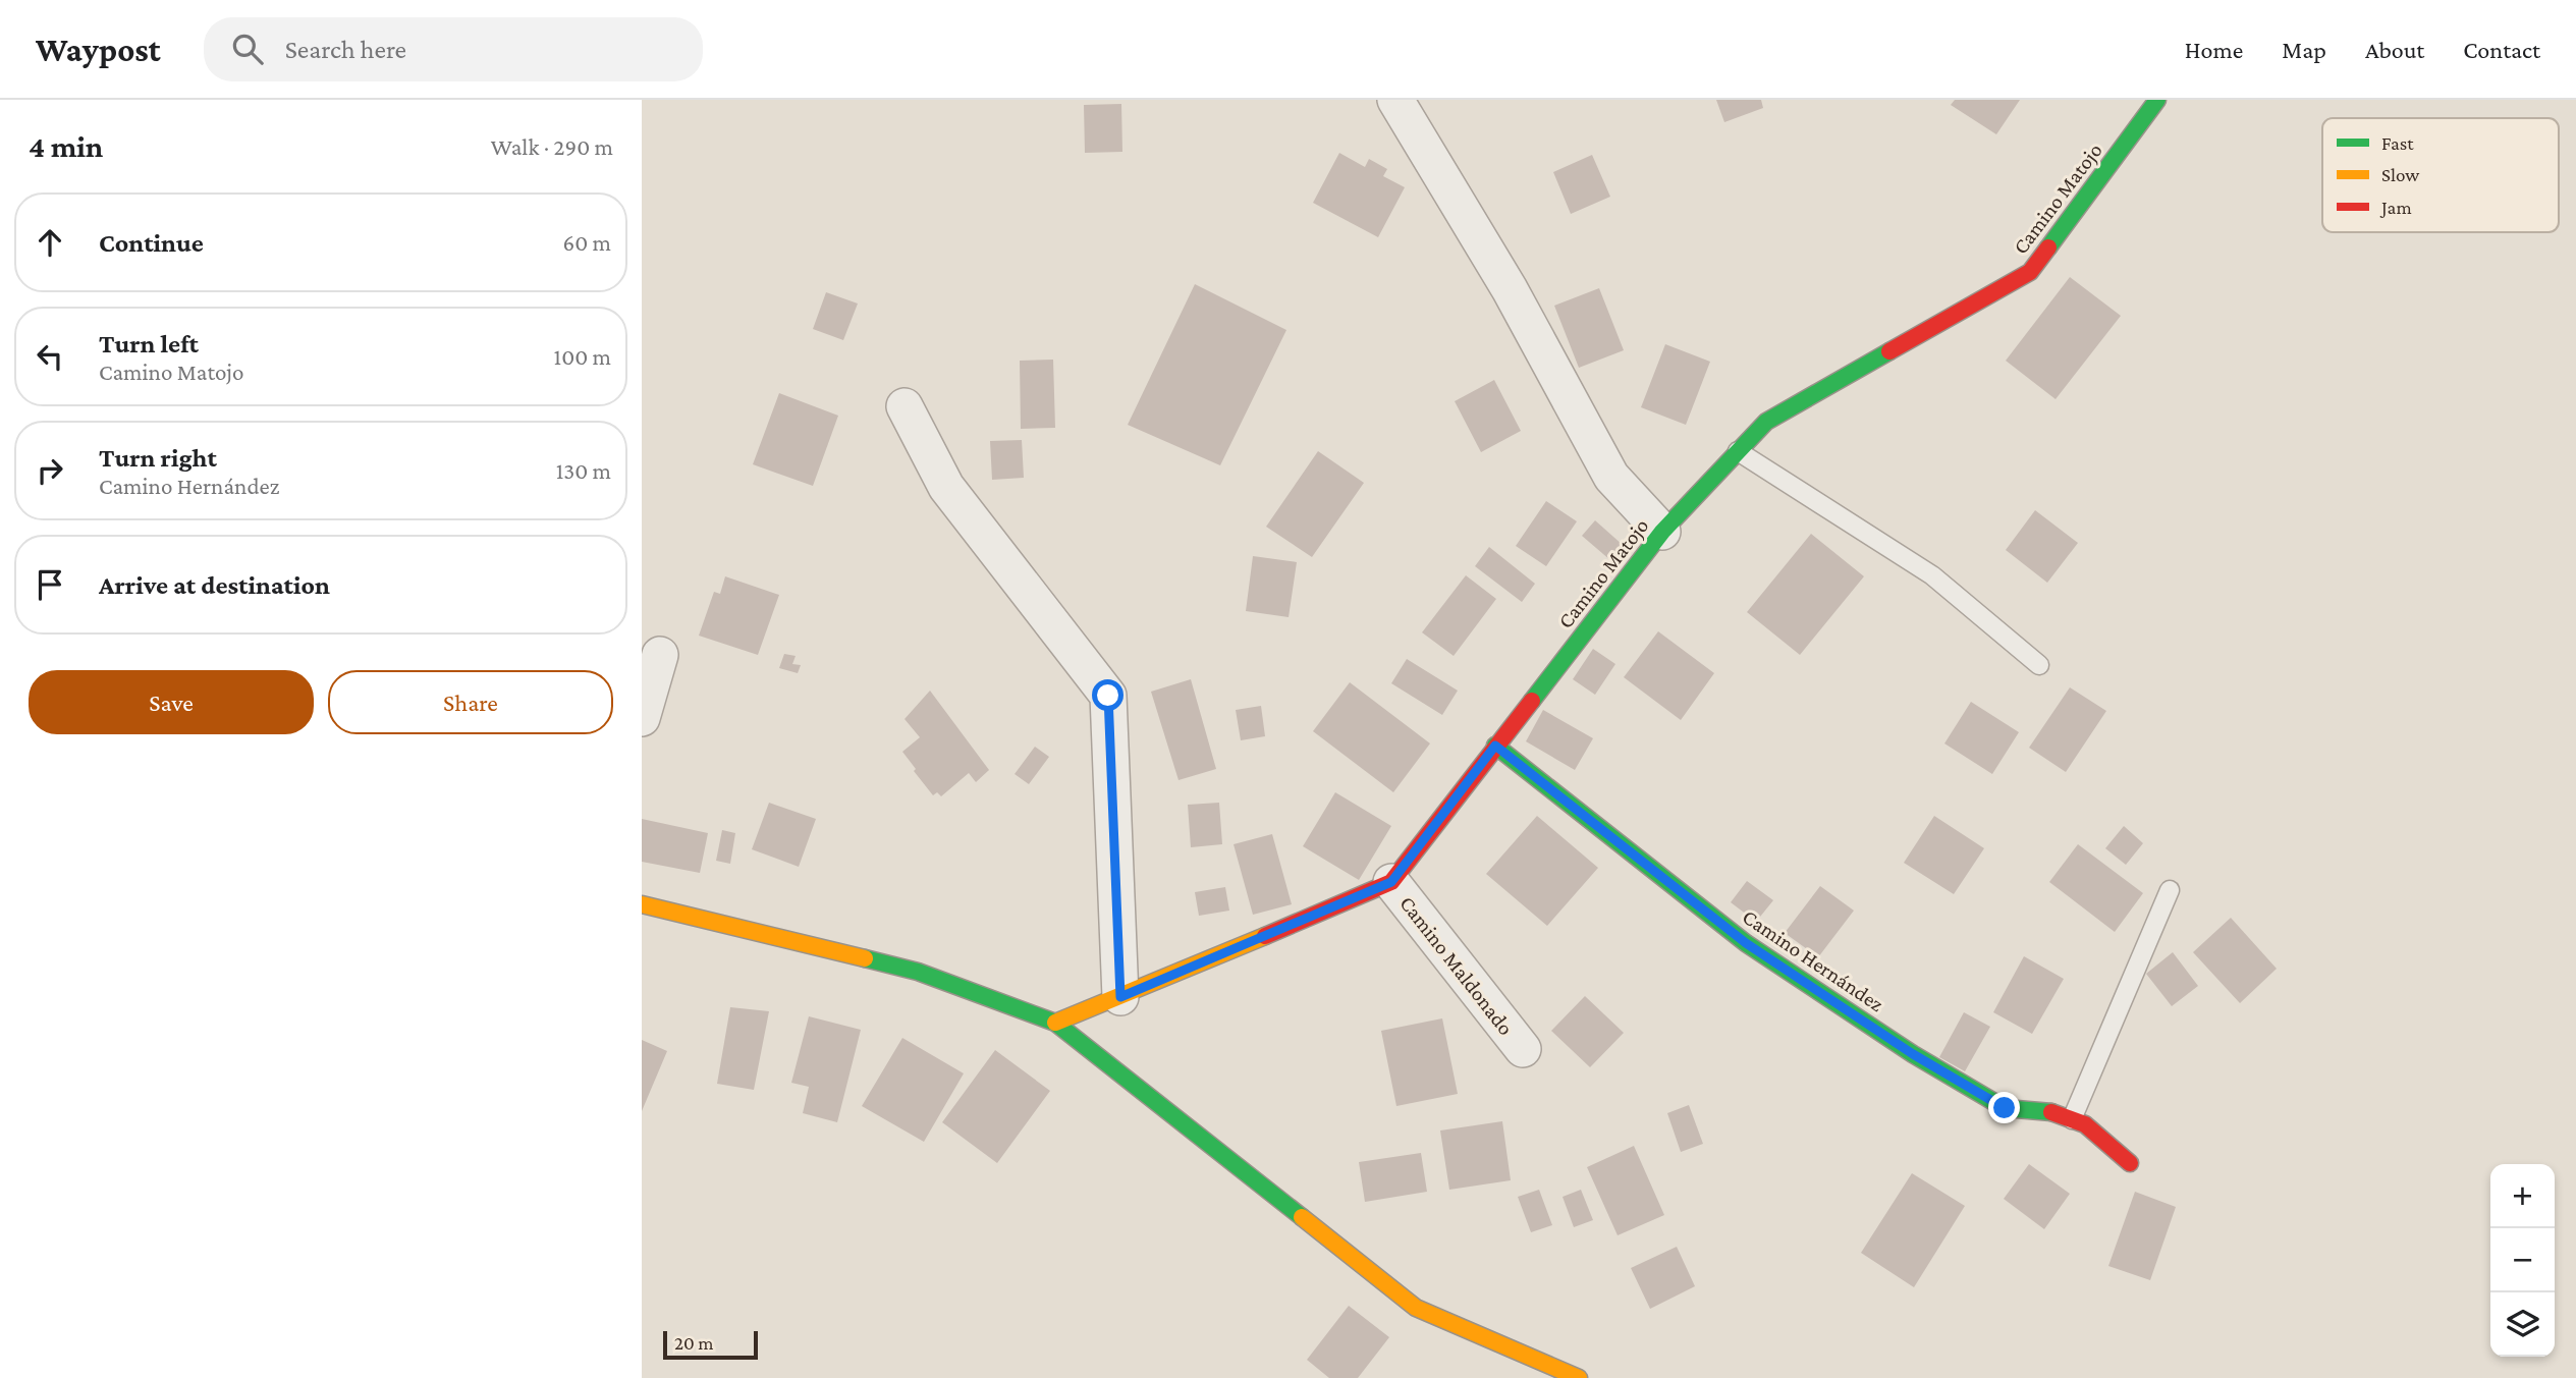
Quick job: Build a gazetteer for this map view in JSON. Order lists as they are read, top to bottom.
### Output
{
  "streets": {
    "street": ["Camino Matojo", "Camino Hernández", "Camino Maldonado"]
  },
  "crossings": [
    ["Camino Matojo", "Camino Hernández"],
    ["Camino Matojo", "Camino Maldonado"]
  ],
  "legend": ["Fast", "Slow", "Jam"],
  "scale_bar": "20 m",
  "page": {
    "header": "Waypost",
    "search": "Search here",
    "nav": [
      "Home",
      "Map",
      "About",
      "Contact"
    ],
    "heading": ["4 min", "Walk · 290 m"],
    "list": [
      ["Continue", "60 m"],
      ["Turn left", "Camino Matojo", "100 m"],
      ["Turn right", "Camino Hernández", "130 m"],
      "Arrive at destination"
    ],
    "buttons": ["Save", "Share"],
    "map_buttons": ["+", "−"],
    "scale": "20 m"
  }
}
